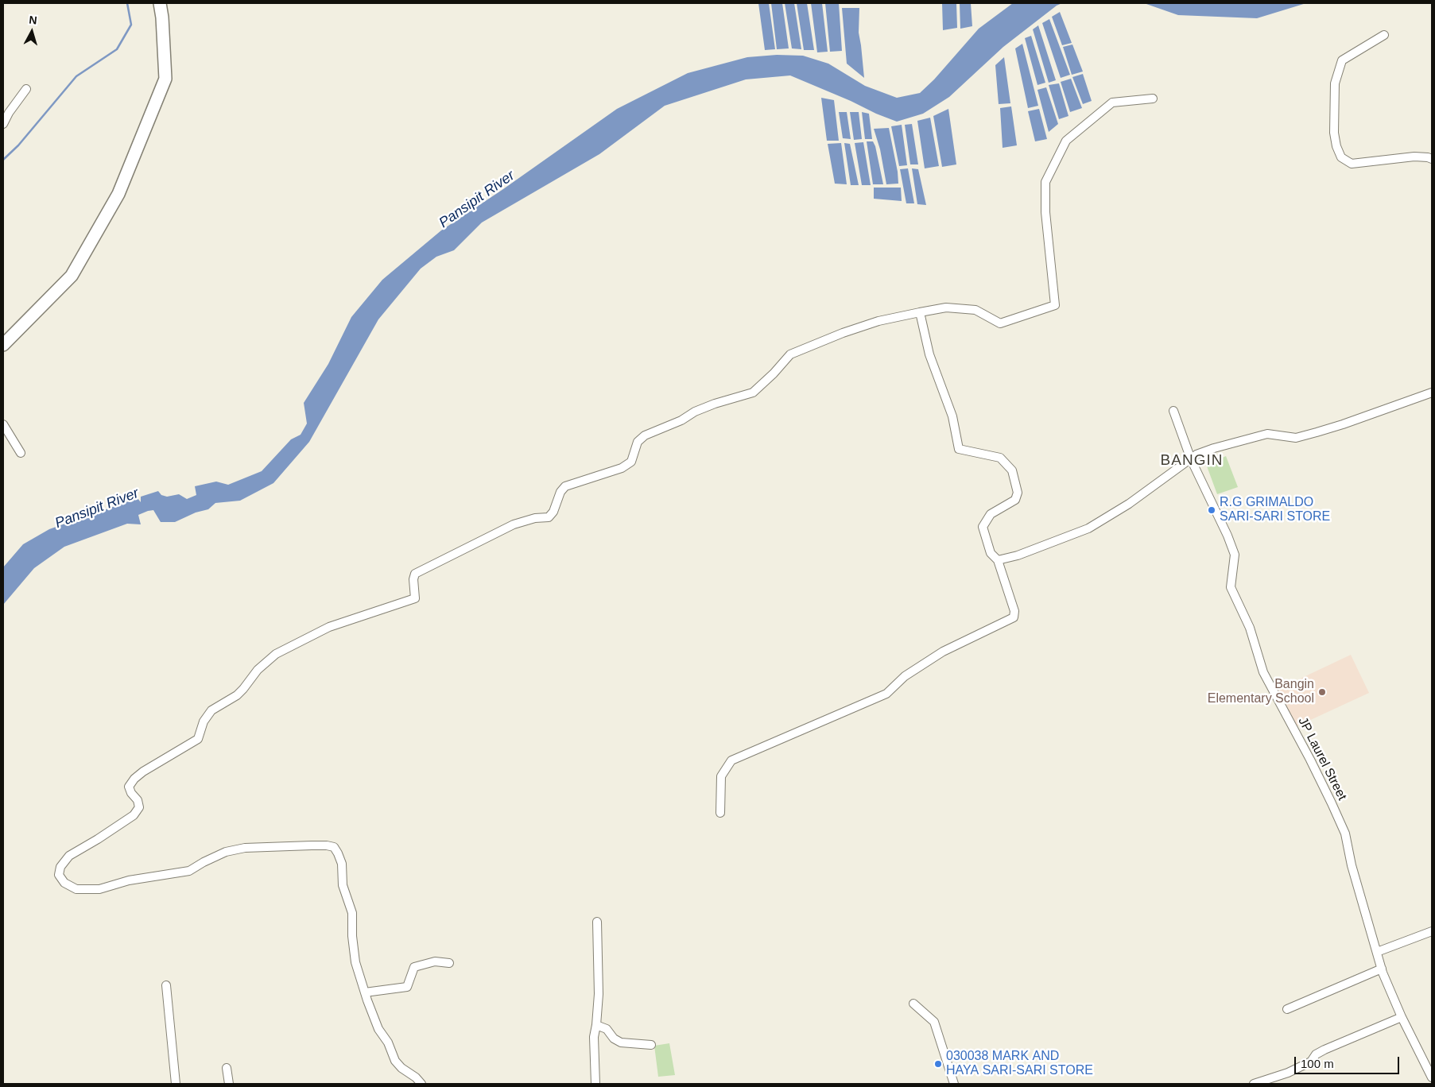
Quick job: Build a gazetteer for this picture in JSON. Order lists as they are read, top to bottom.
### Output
{
  "streets": {
    "street": ["JP Laurel Street"]
  },
  "districts": ["BANGIN"],
  "water": ["Pansipit River"],
  "places": ["R.G GRIMALDO SARI-SARI STORE", "Bangin Elementary School", "030038 MARK AND HAYA SARI-SARI STORE"],
  "scale_bar": "100 m",
  "north": "top"
}
